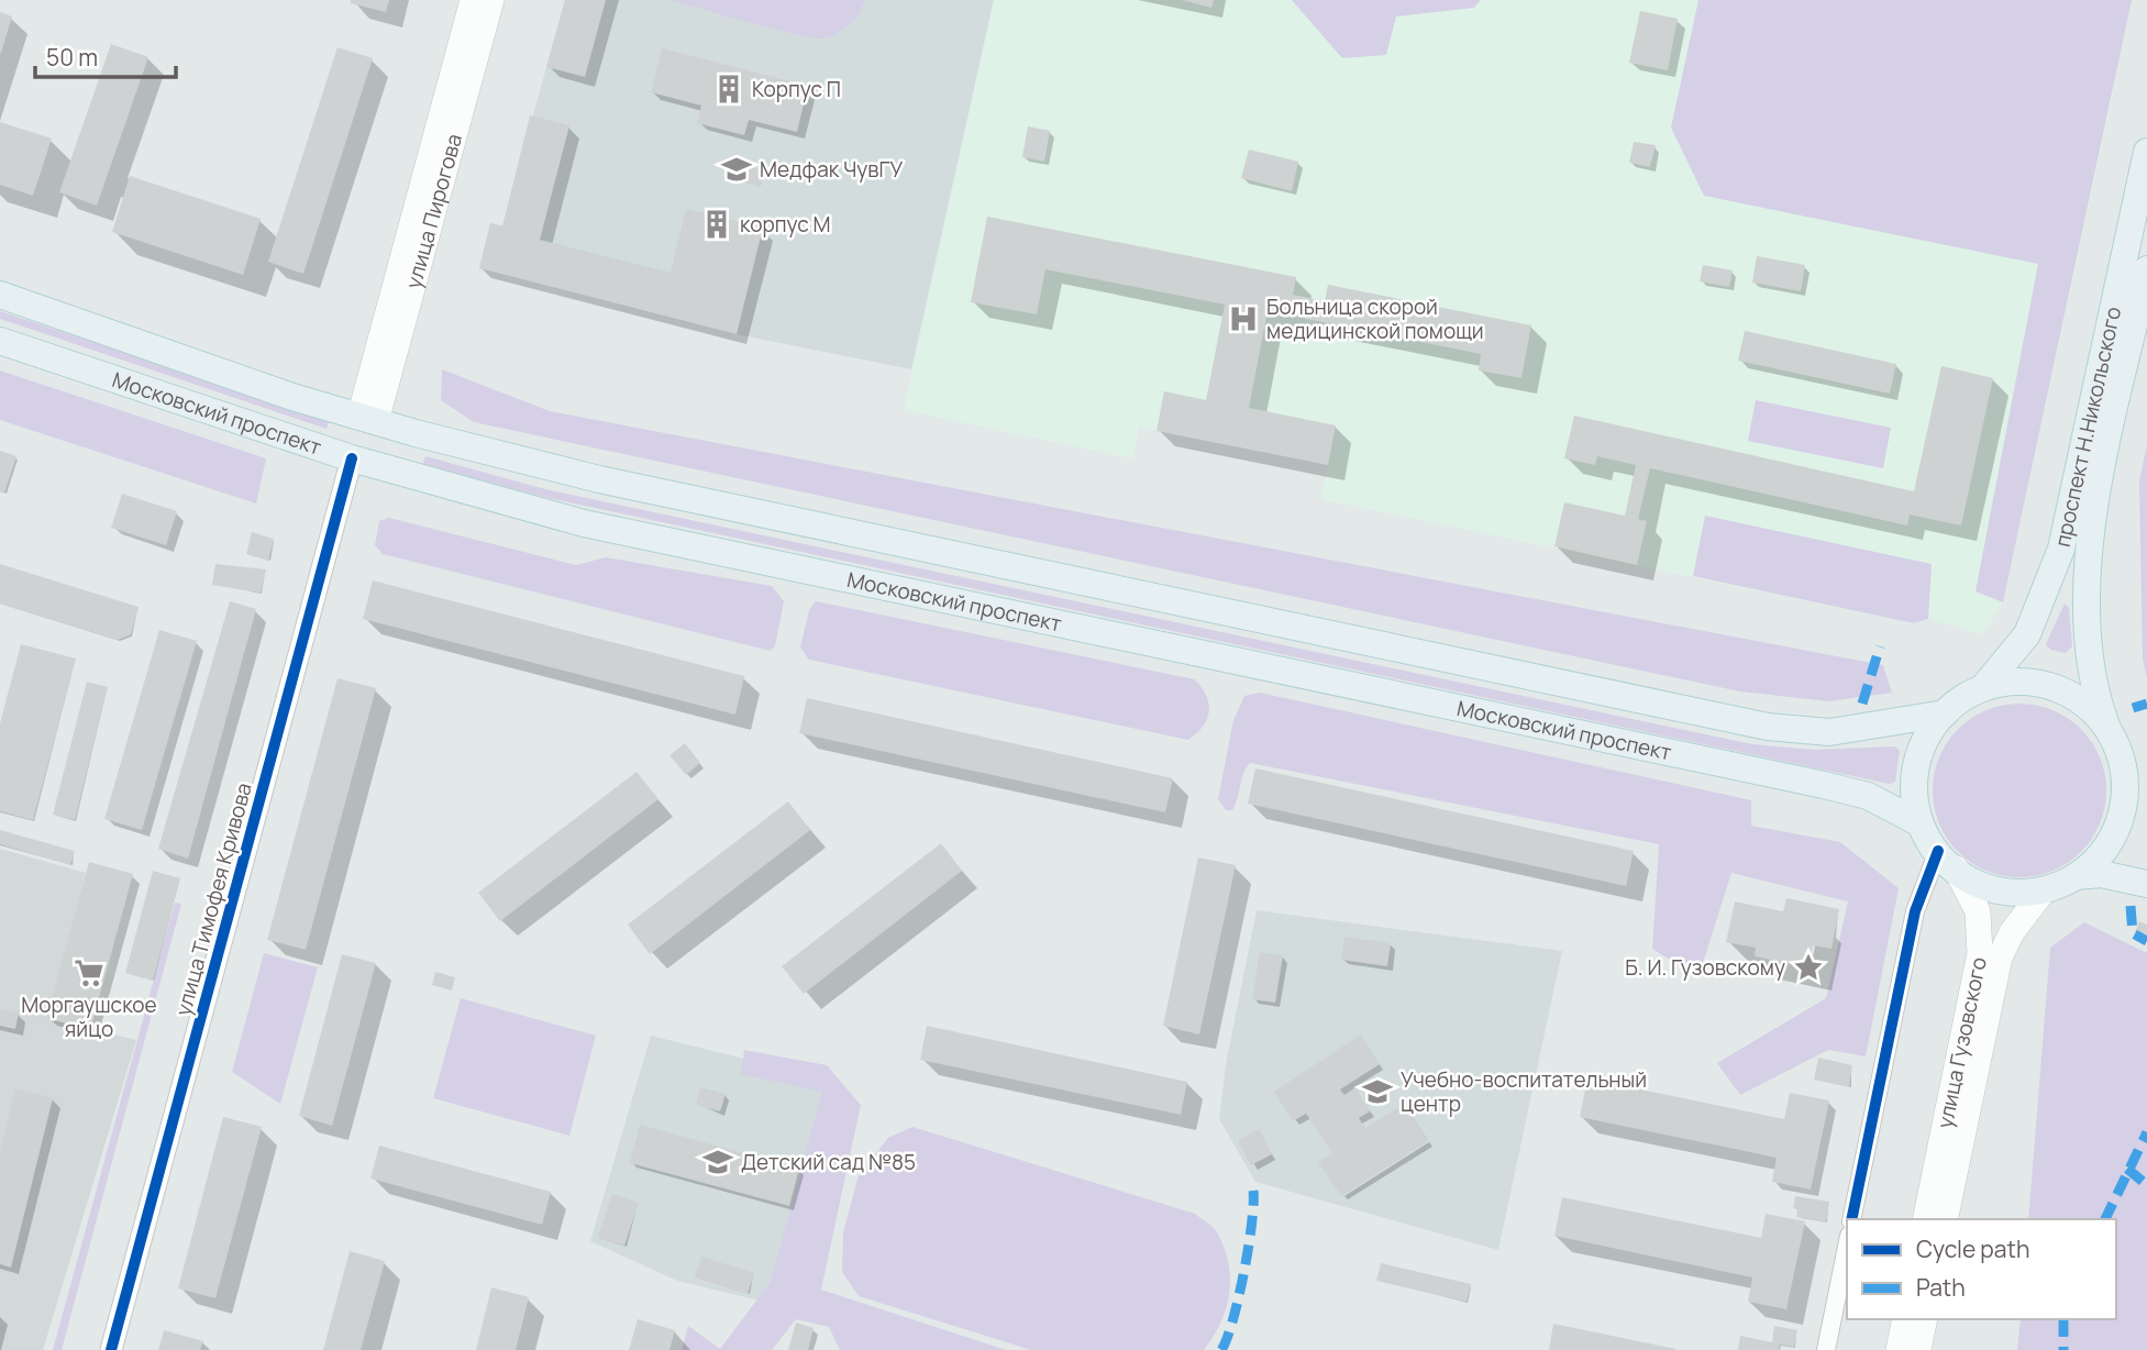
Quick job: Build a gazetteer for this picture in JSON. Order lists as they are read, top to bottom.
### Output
{
  "streets": {
    "main road": [
      "улица Пирогова",
      "Московский проспект",
      "проспект Н.Никольского",
      "улица Гузовского"
    ],
    "street": ["улица Тимофея Кривова"]
  },
  "crossings": [
    ["улица Пирогова", "Московский проспект"],
    ["Московский проспект", "проспект Н.Никольского"],
    ["Московский проспект", "улица Тимофея Кривова"],
    ["Московский проспект", "улица Гузовского"],
    ["проспект Н.Никольского", "улица Гузовского"]
  ],
  "places": {
    "building": ["Корпус П", "корпус М"],
    "school or university": ["Медфак ЧувГУ", "Учебно-воспитательный центр", "Детский сад №85"],
    "hospital": ["Больница скорой медицинской помощи"],
    "place": ["Б. И. Гузовскому"],
    "supermarket": ["Моргаушское яйцо"]
  },
  "legend": ["Cycle path", "Path"],
  "scale_bar": "50 m"
}
